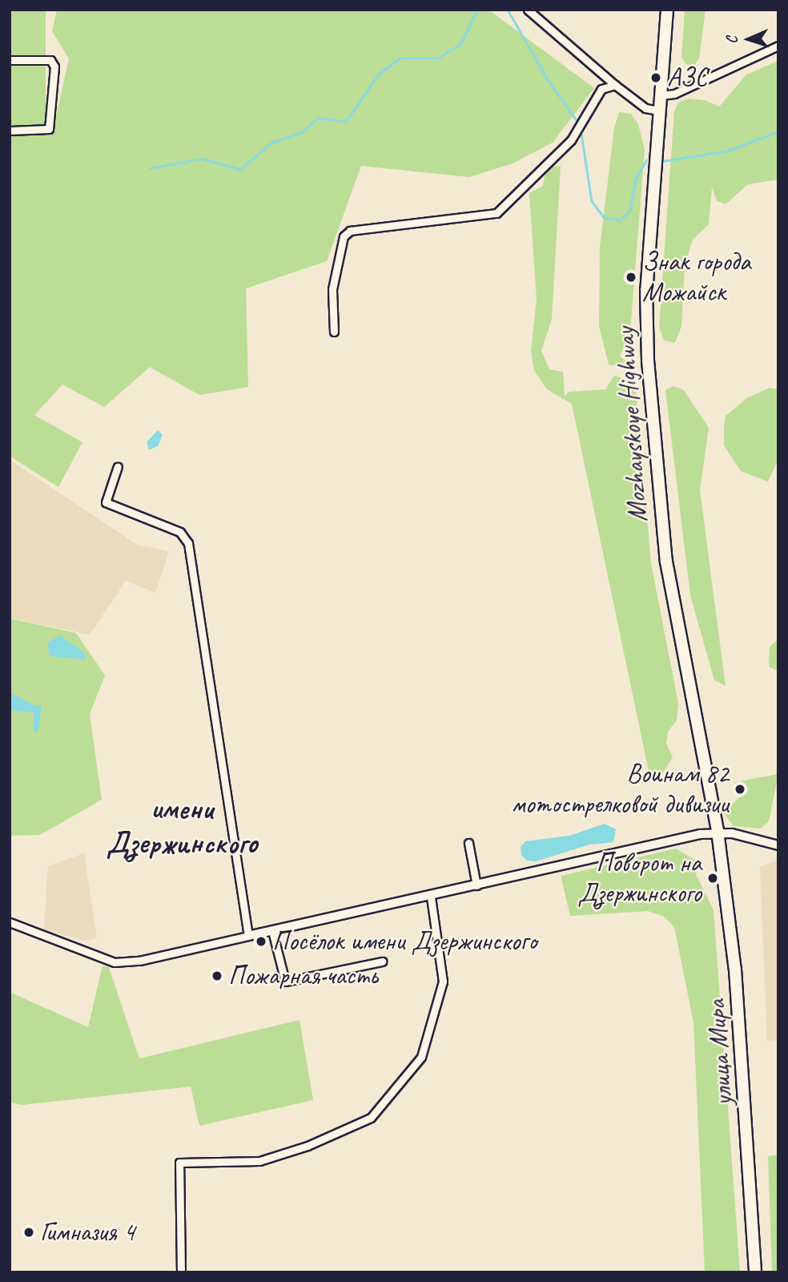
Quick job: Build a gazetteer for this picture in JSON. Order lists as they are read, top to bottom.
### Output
{
  "streets": {
    "main road": ["Mozhayskoye Highway", "улица Мира"]
  },
  "crossings": [
    ["Mozhayskoye Highway", "улица Мира"]
  ],
  "districts": ["имени Дзержинского"],
  "places": [
    "АЗС",
    "Знак города Можайск",
    "Воинам 82 мотострелковой дивизии",
    "Поворот на Дзержинского",
    "Посёлок имени Дзержинского",
    "Пожарная часть",
    "Гимназия 4"
  ],
  "north": "left"
}
